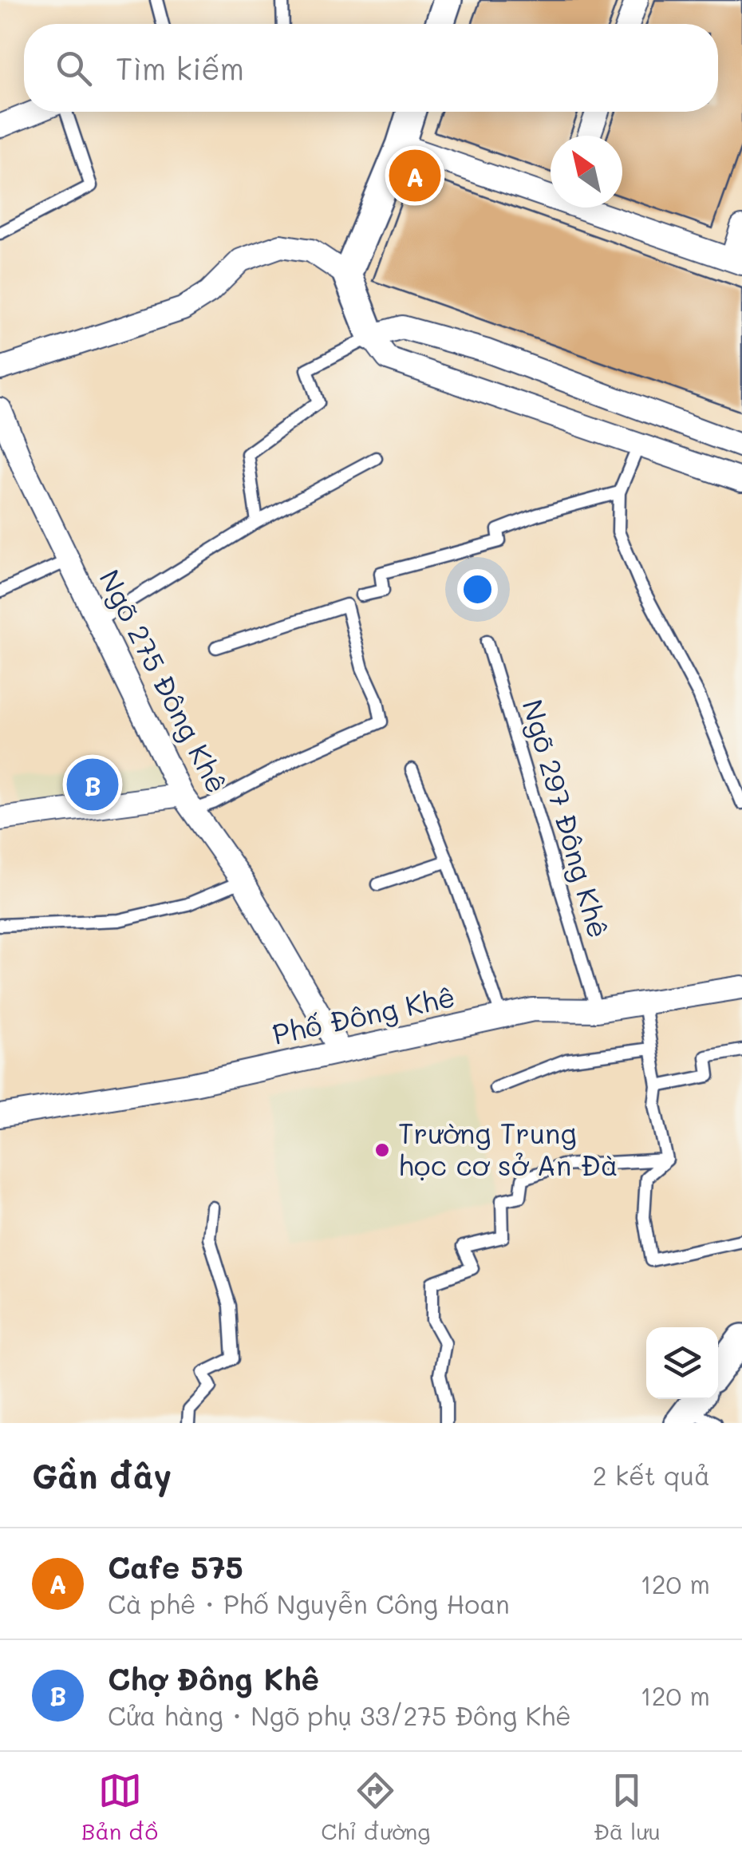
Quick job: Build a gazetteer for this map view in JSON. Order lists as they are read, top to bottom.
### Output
{
  "streets": {
    "street": ["Ngõ 275 Đông Khê", "Phố Đông Khê"],
    "lane": ["Ngõ 297 Đông Khê"]
  },
  "crossings": [
    ["Ngõ 275 Đông Khê", "Phố Đông Khê"],
    ["Ngõ 297 Đông Khê", "Phố Đông Khê"]
  ],
  "places": ["Trường Trung học cơ sở An Đà"],
  "north": "top left",
  "page": {
    "search": "Tìm kiếm",
    "pins": ["A", "B"],
    "heading": ["Gần đây", "2 kết quả"],
    "list": [
      {
        "mark": "A",
        "name": "Cafe 575",
        "note": "Cà phê · Phố Nguyễn Công Hoan",
        "value": "120 m"
      },
      {
        "mark": "B",
        "name": "Chợ Đông Khê",
        "note": "Cửa hàng · Ngõ phụ 33/275 Đông Khê",
        "value": "120 m"
      }
    ],
    "nav": ["Bản đồ", "Chỉ đường", "Đã lưu"]
  }
}
